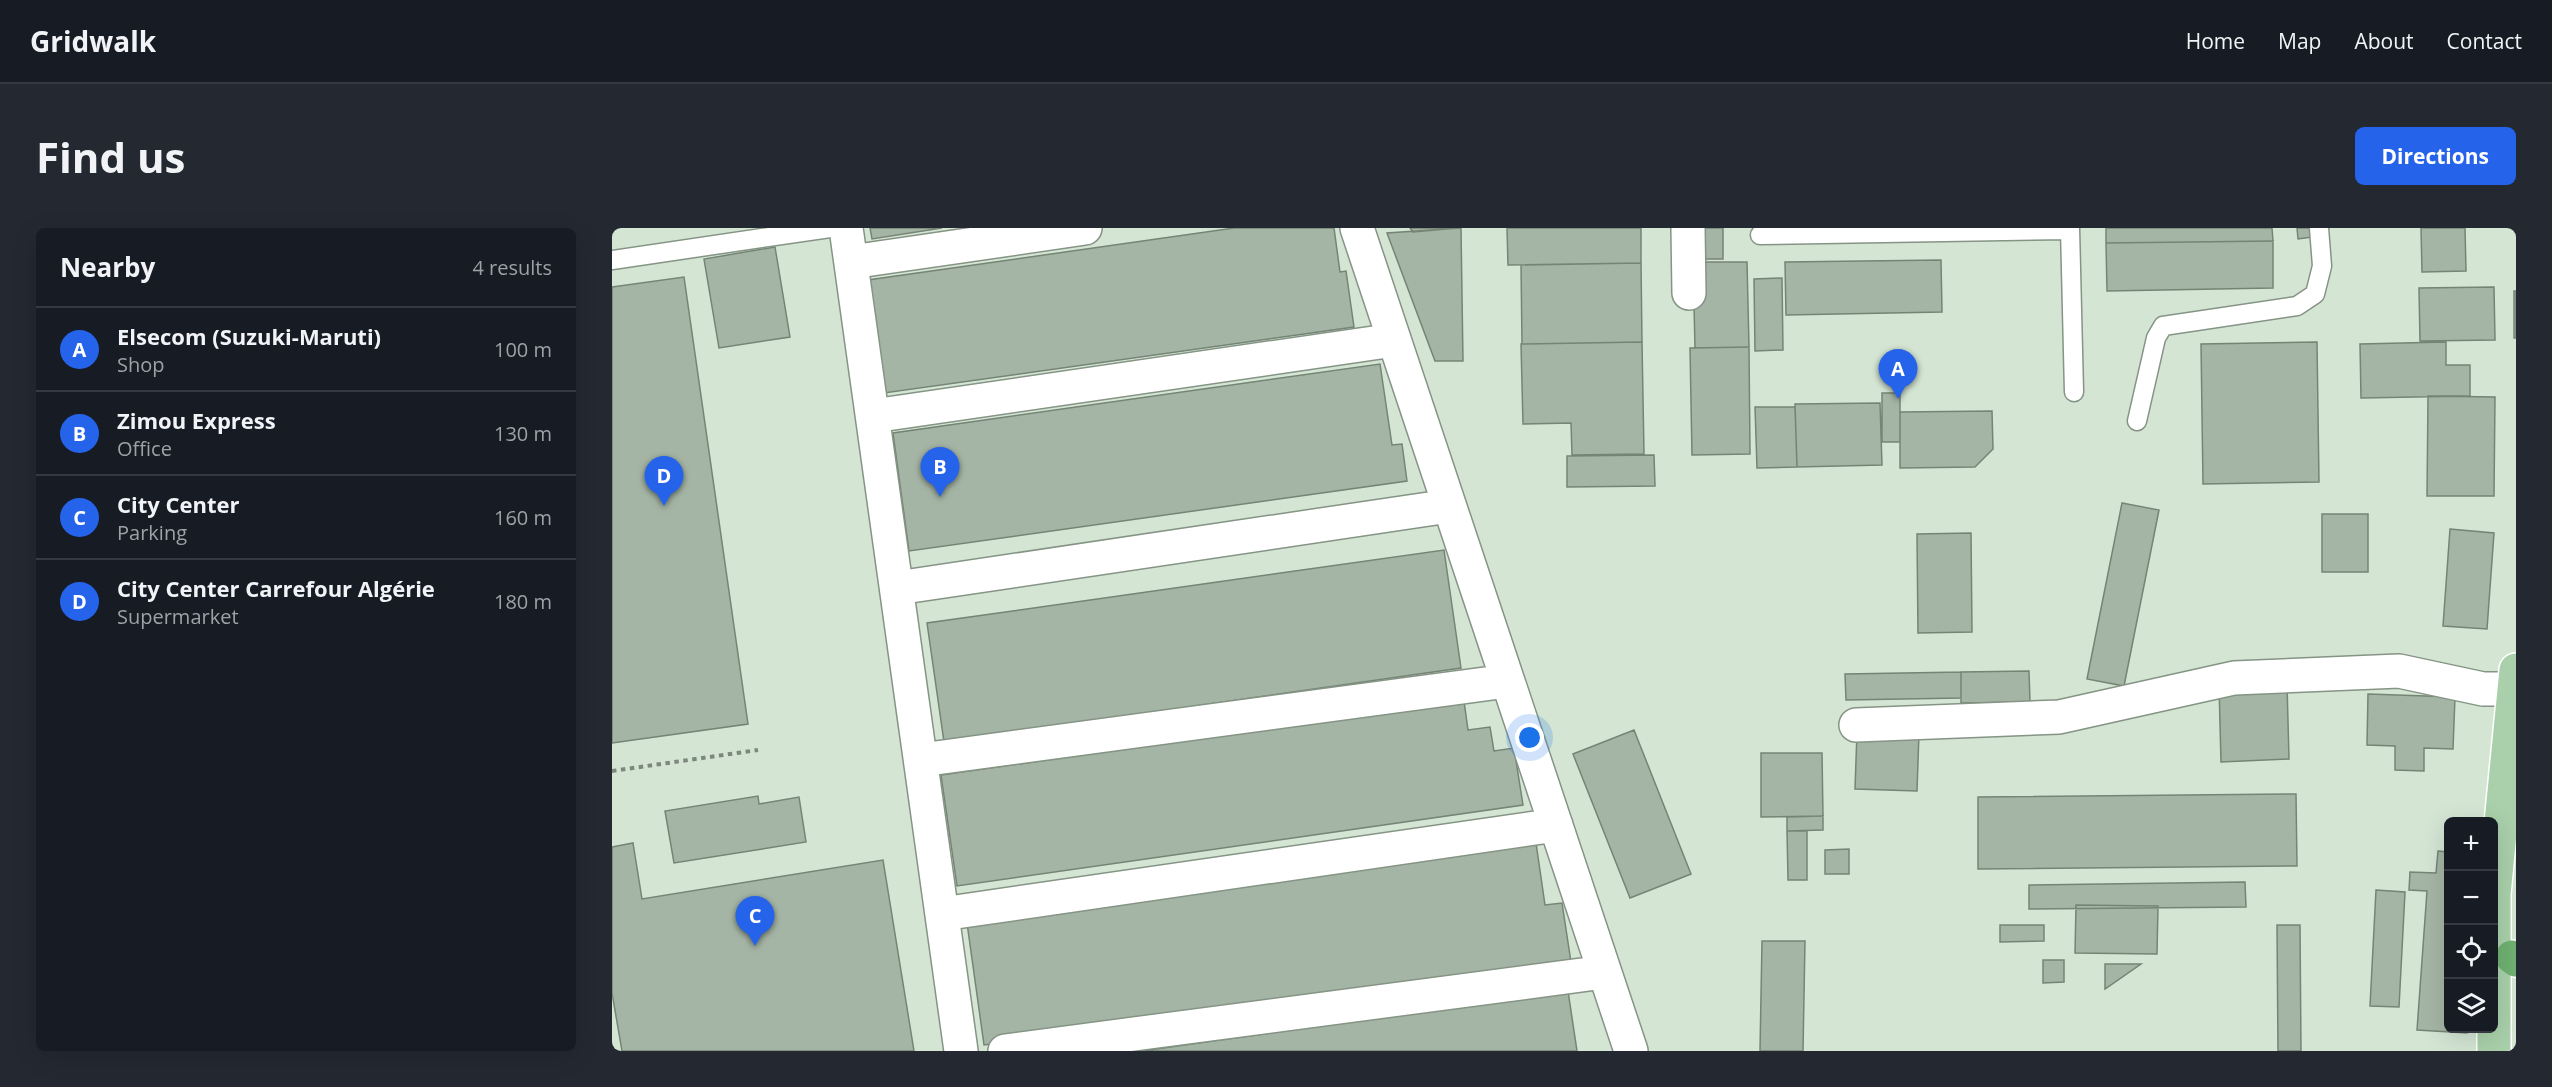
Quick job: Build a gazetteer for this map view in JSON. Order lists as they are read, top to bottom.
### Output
{
  "page": {
    "header": "Gridwalk",
    "nav": [
      "Home",
      "Map",
      "About",
      "Contact"
    ],
    "buttons": "Directions",
    "title": "Find us",
    "heading": ["Nearby", "4 results"],
    "list": [
      {
        "mark": "A",
        "name": "Elsecom (Suzuki-Maruti)",
        "note": "Shop",
        "value": "100 m"
      },
      {
        "mark": "B",
        "name": "Zimou Express",
        "note": "Office",
        "value": "130 m"
      },
      {
        "mark": "C",
        "name": "City Center",
        "note": "Parking",
        "value": "160 m"
      },
      {
        "mark": "D",
        "name": "City Center Carrefour Algérie",
        "note": "Supermarket",
        "value": "180 m"
      }
    ],
    "pins": [
      "A",
      "B",
      "D",
      "C"
    ],
    "map_buttons": ["+", "−"]
  }
}
